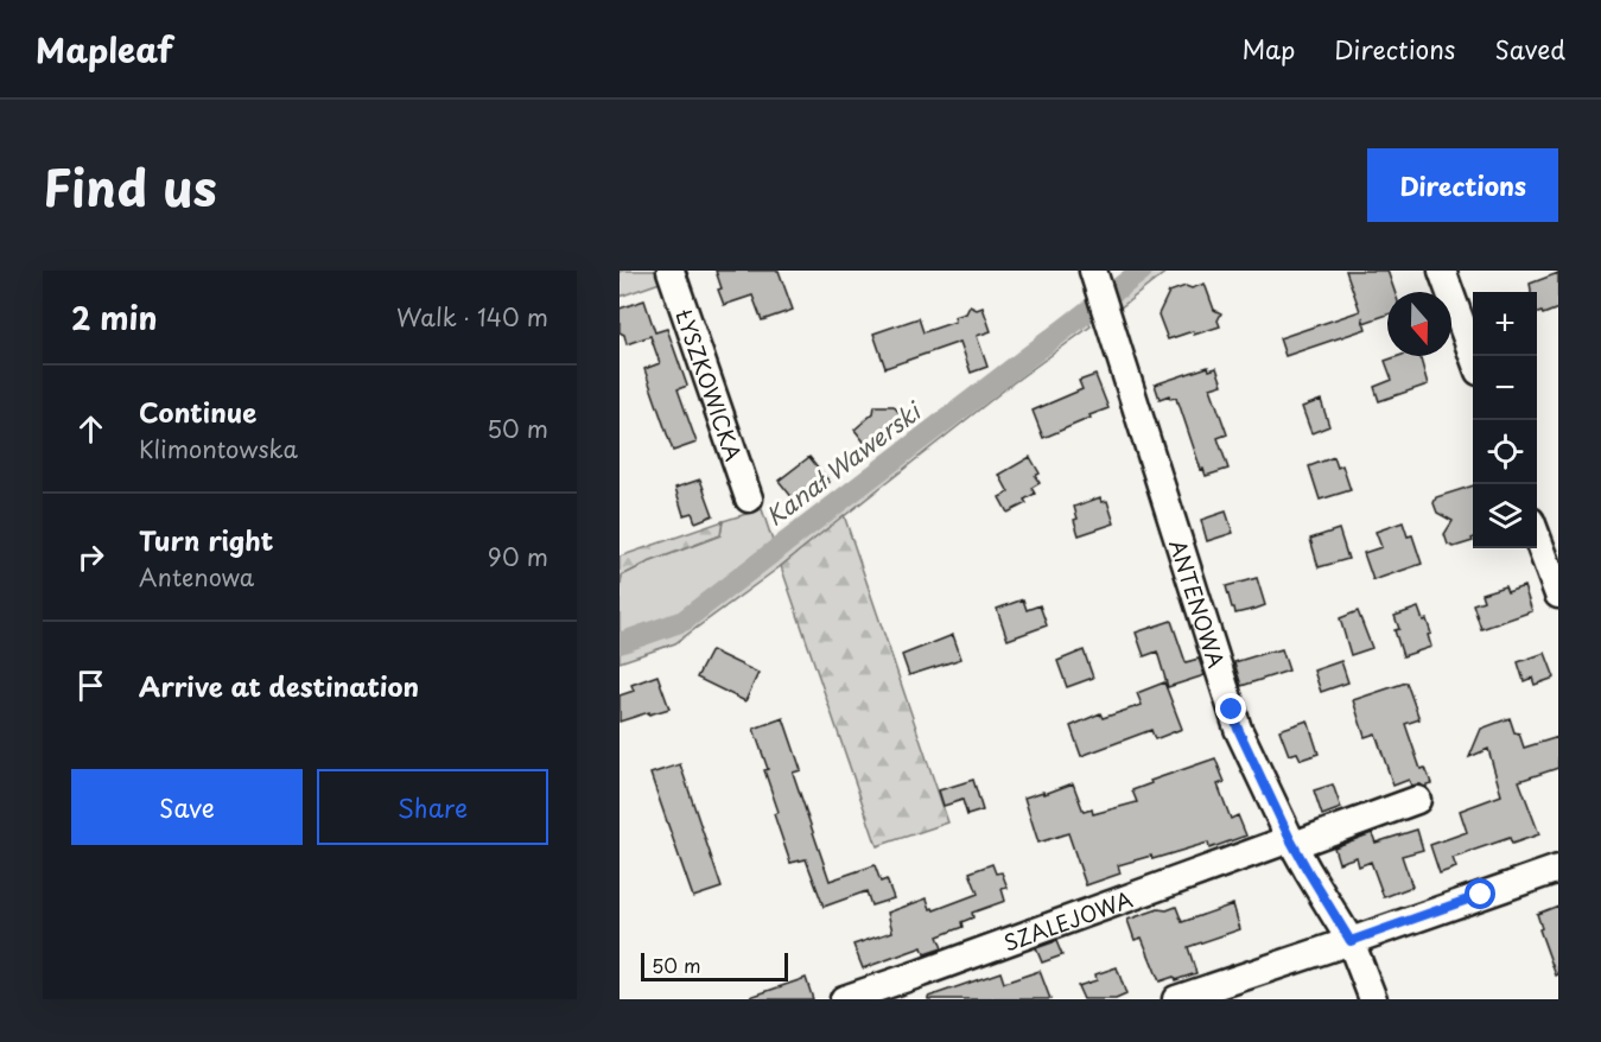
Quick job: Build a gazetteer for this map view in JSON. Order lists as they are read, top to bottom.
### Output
{
  "streets": {
    "street": ["ŁYSZKOWICKA", "ANTENOWA", "SZALEJOWA"]
  },
  "crossings": [
    ["ANTENOWA", "SZALEJOWA"]
  ],
  "water": ["Kanał Wawerski"],
  "scale_bar": "50 m",
  "north": "bottom",
  "page": {
    "header": "Mapleaf",
    "nav": ["Map", "Directions", "Saved"],
    "title": "Find us",
    "buttons": [
      "Directions",
      ["Save", "Share"]
    ],
    "heading": ["2 min", "Walk · 140 m"],
    "map_buttons": ["+", "−"],
    "list": [
      ["Continue", "Klimontowska", "50 m"],
      ["Turn right", "Antenowa", "90 m"],
      "Arrive at destination"
    ],
    "scale": "50 m"
  }
}
